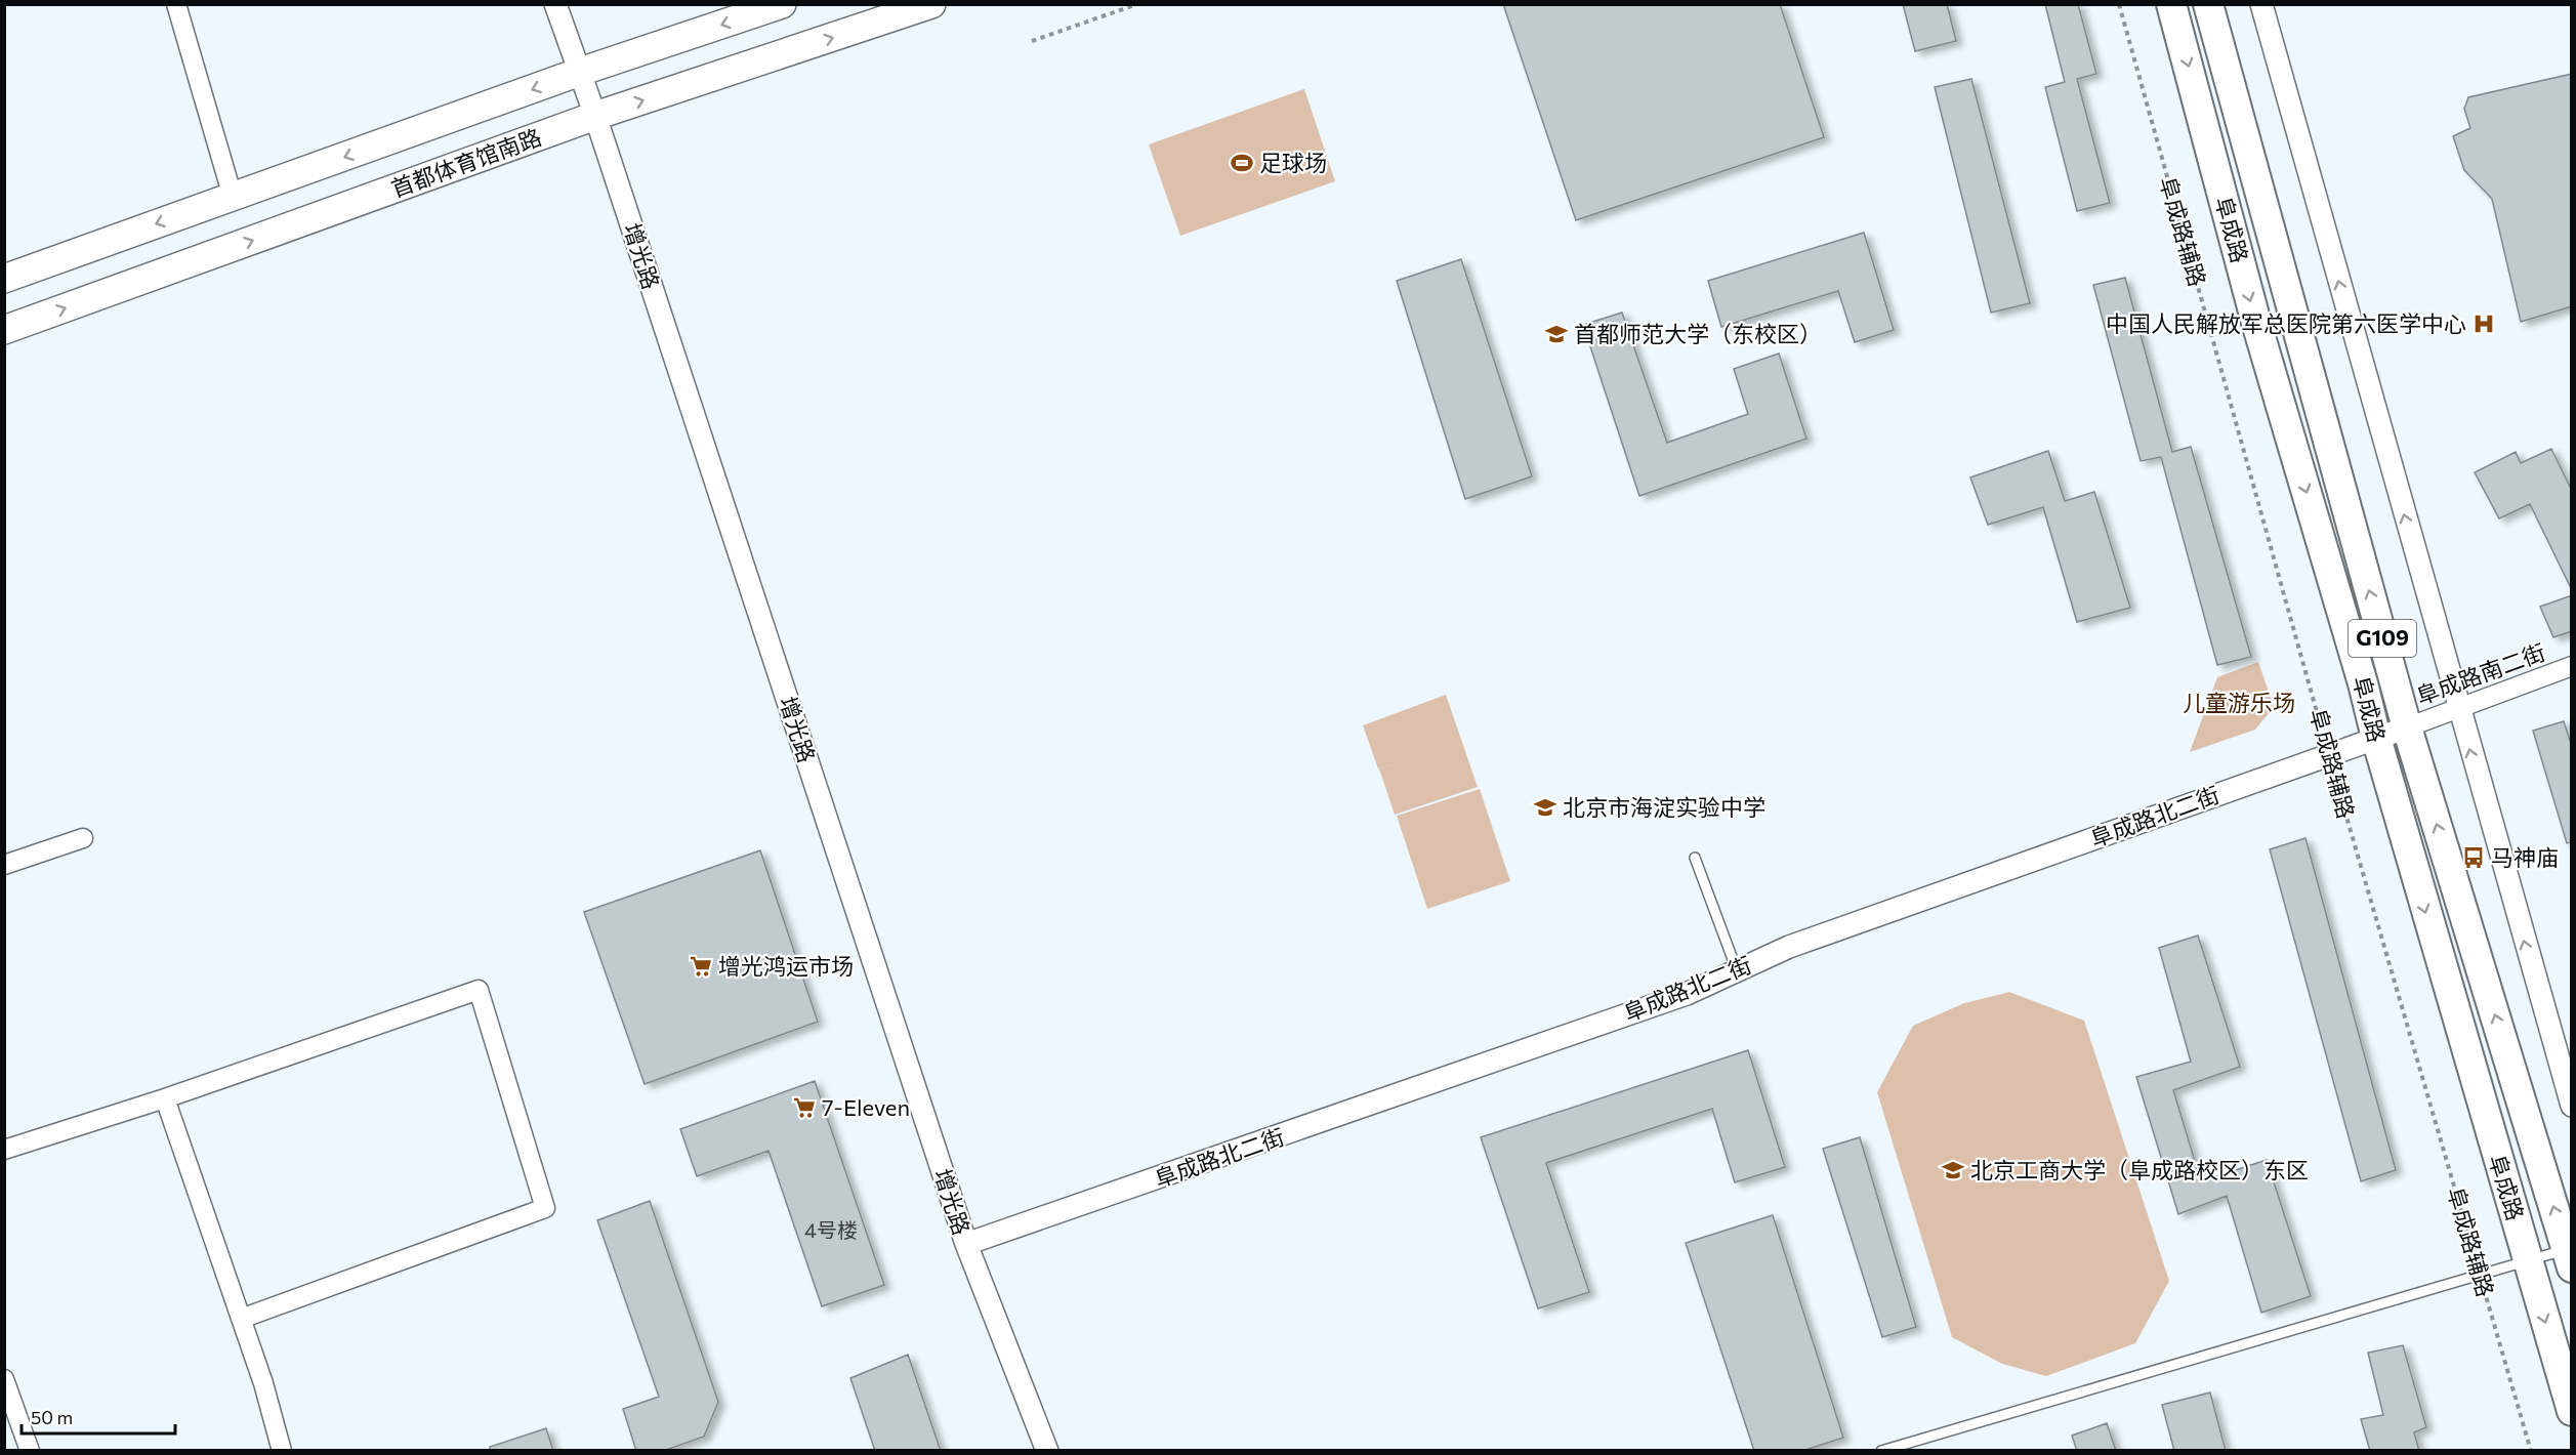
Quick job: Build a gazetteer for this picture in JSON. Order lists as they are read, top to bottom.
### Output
{
  "streets": {
    "highway": ["阜成路", "G109"],
    "main road": ["首都体育馆南路"],
    "street": ["增光路", "阜成路南二街", "阜成路北二街"],
    "path": ["阜成路辅路"]
  },
  "crossings": [
    ["首都体育馆南路", "增光路"],
    ["阜成路", "阜成路南二街"],
    ["阜成路", "阜成路北二街"],
    ["阜成路辅路", "阜成路北二街"],
    ["增光路", "阜成路北二街"],
    ["阜成路南二街", "阜成路北二街"]
  ],
  "parks": ["儿童游乐场"],
  "places": {
    "sports": ["足球场"],
    "hospital": ["中国人民解放军总医院第六医学中心"],
    "school or university": ["首都师范大学（东校区）", "北京市海淀实验中学", "北京工商大学（阜成路校区）东区"],
    "bus stop": ["马神庙"],
    "supermarket": ["增光鸿运市场", "7-Eleven"]
  },
  "house_numbers": ["4号楼"],
  "scale_bar": "50 m"
}
